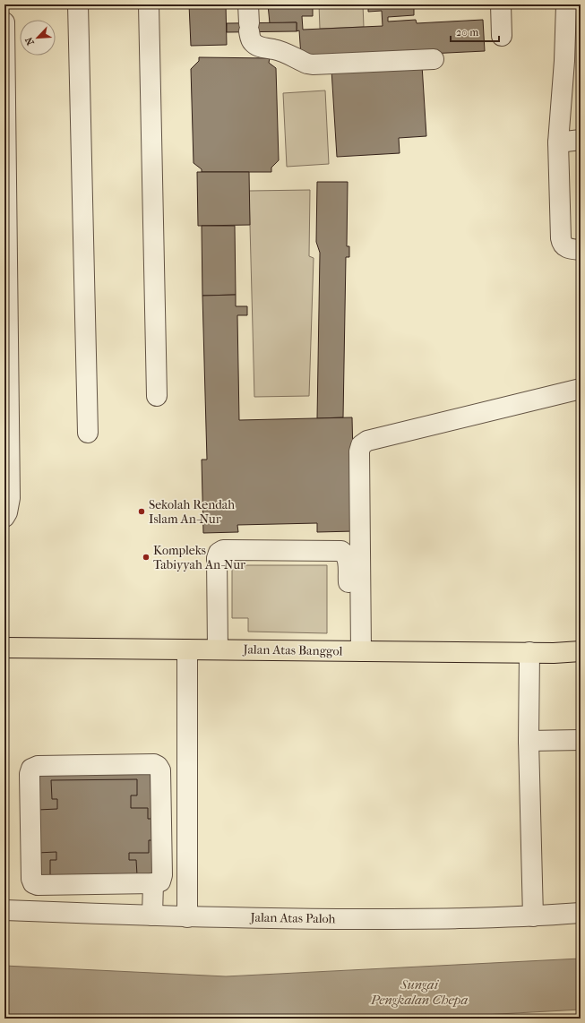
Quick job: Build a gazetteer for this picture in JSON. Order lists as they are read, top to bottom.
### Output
{
  "streets": {
    "main road": ["Jalan Atas Banggol"],
    "street": ["Jalan Atas Paloh"]
  },
  "water": ["Sungai Pengkalan Chepa"],
  "places": ["Sekolah Rendah Islam An-Nur", "Kompleks Tabiyyah An-Nur"],
  "scale_bar": "20 m",
  "north": "bottom left"
}
